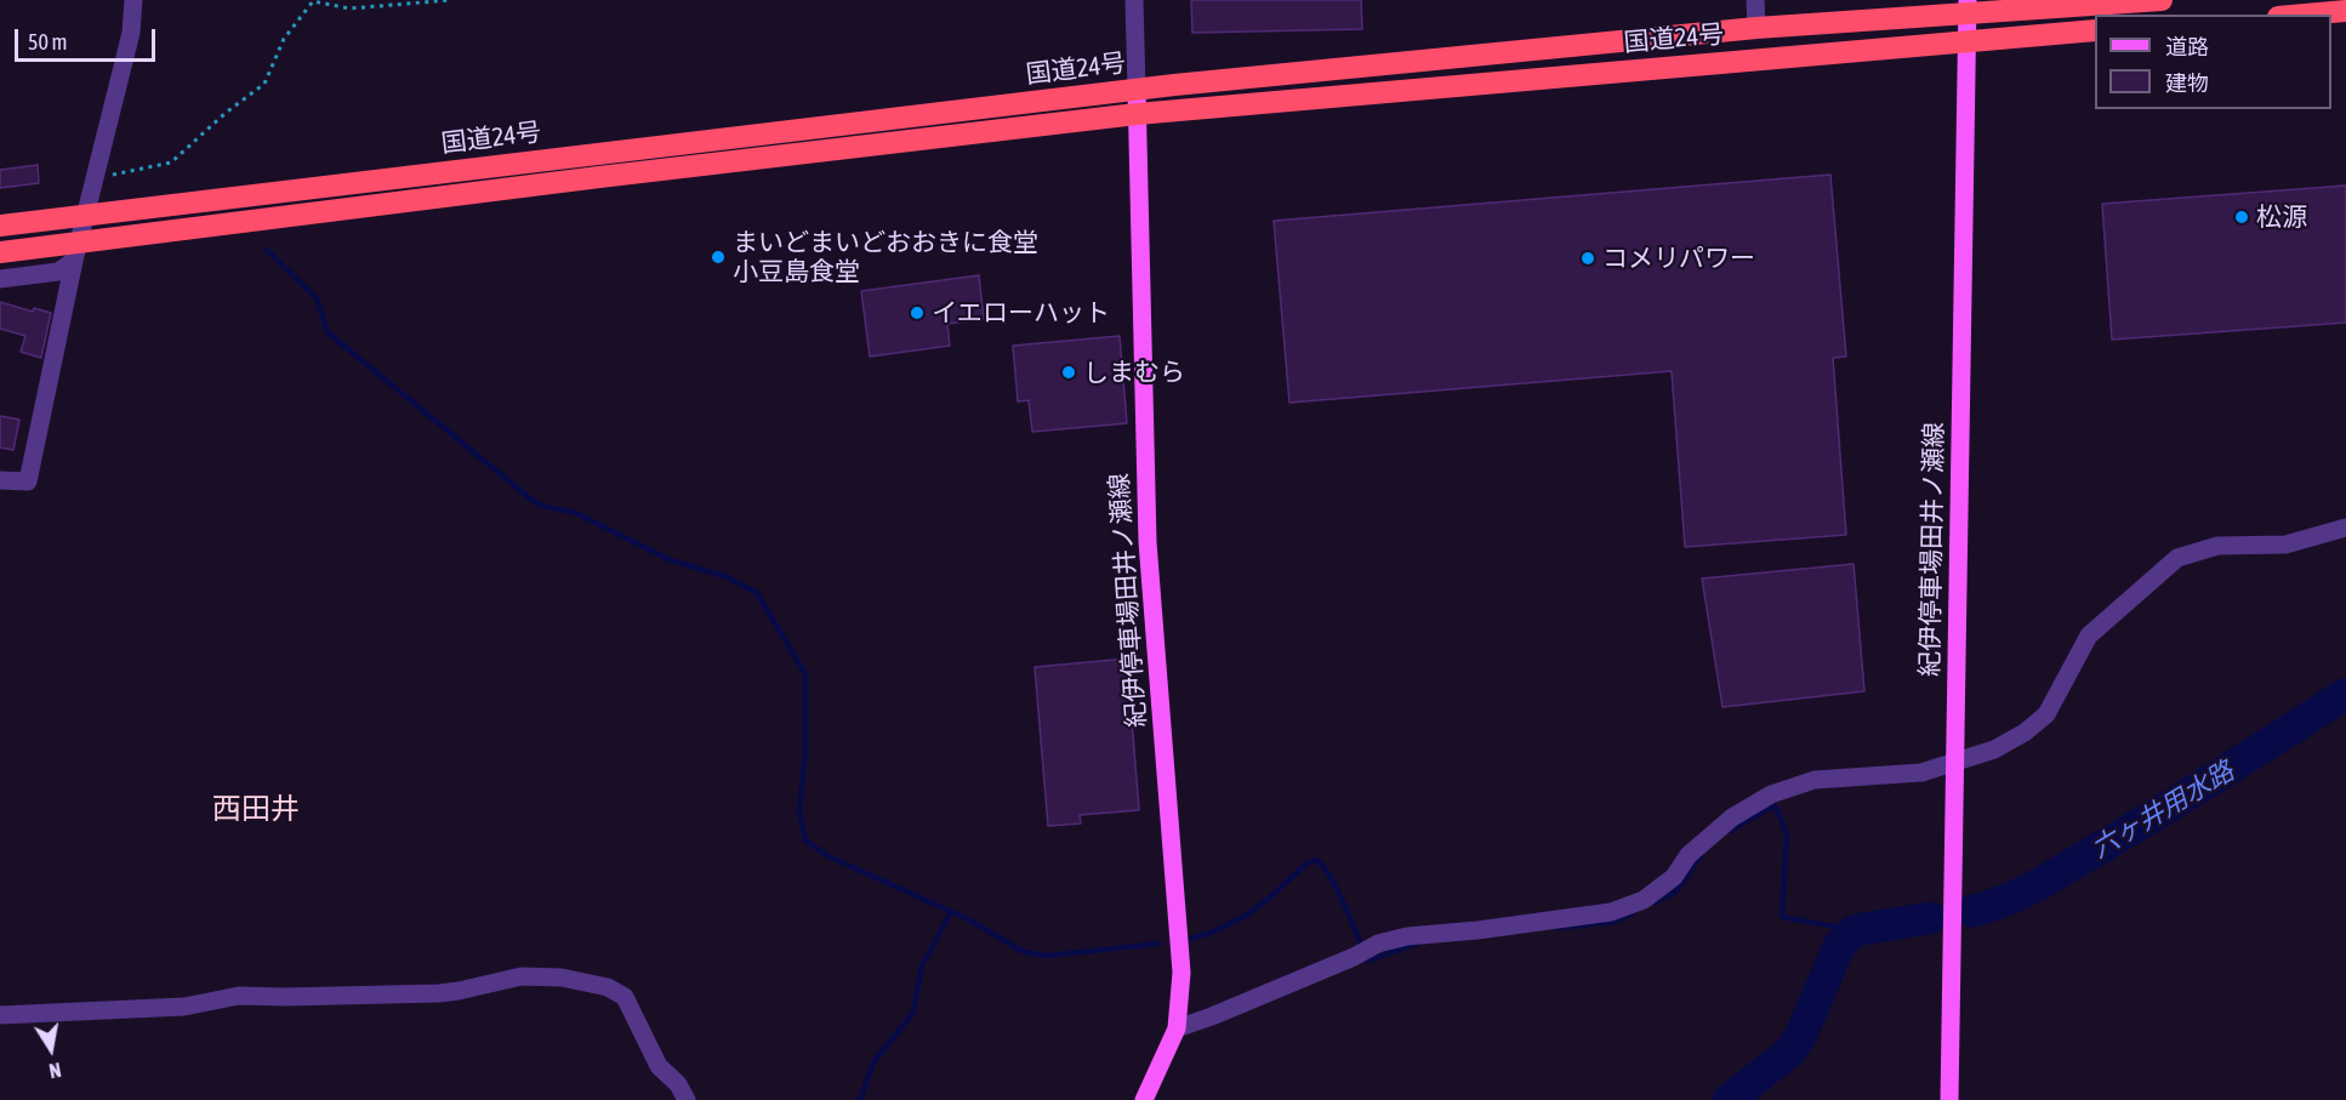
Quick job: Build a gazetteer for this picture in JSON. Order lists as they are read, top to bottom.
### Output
{
  "streets": {
    "highway": ["国道24号"],
    "main road": ["紀伊停車場田井ノ瀬線"]
  },
  "crossings": [
    ["国道24号", "紀伊停車場田井ノ瀬線"]
  ],
  "districts": ["西田井"],
  "water": ["六ヶ井用水路"],
  "places": [
    "松源",
    "まいどまいどおおきに食堂 小豆島食堂",
    "コメリパワー",
    "イエローハット",
    "しまむら"
  ],
  "legend": ["道路", "建物"],
  "scale_bar": "50 m",
  "north": "bottom"
}
